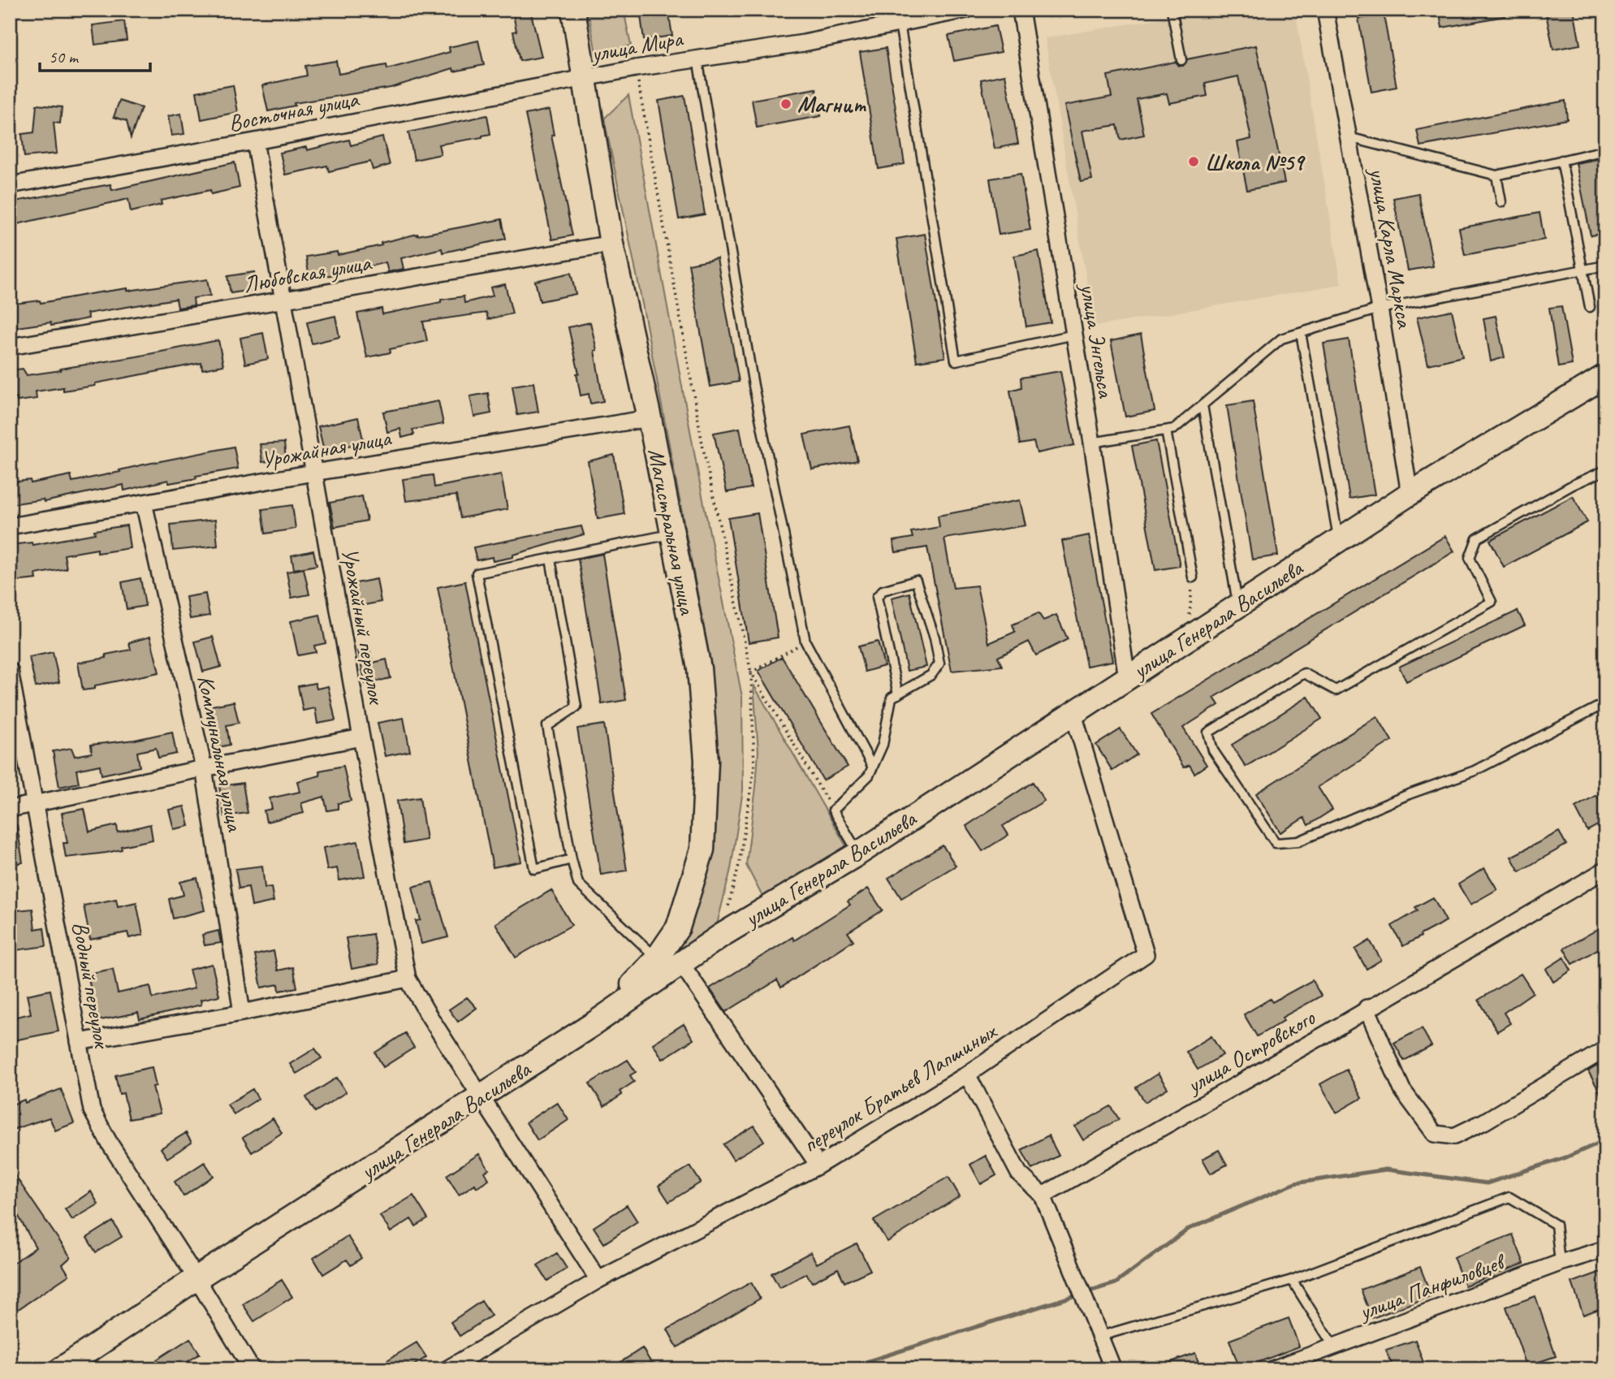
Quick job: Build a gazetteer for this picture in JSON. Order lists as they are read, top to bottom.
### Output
{
  "streets": {
    "main road": ["Магистральная улица", "улица Генерала Васильева"],
    "street": [
      "улица Мира",
      "Восточная улица",
      "улица Карла Маркса",
      "Любовская улица",
      "улица Энгельса",
      "Урожайная улица",
      "Урожайный переулок",
      "Коммунальная улица",
      "Водный переулок",
      "улица Островского",
      "переулок Братьев Лапшиных",
      "улица Панфиловцев"
    ]
  },
  "crossings": [
    ["улица Мира", "Восточная улица"],
    ["улица Мира", "Магистральная улица"],
    ["Восточная улица", "Магистральная улица"],
    ["Восточная улица", "Урожайный переулок"],
    ["улица Карла Маркса", "улица Генерала Васильева"],
    ["Любовская улица", "Магистральная улица"],
    ["Любовская улица", "Урожайный переулок"],
    ["улица Энгельса", "улица Генерала Васильева"],
    ["Урожайная улица", "Магистральная улица"],
    ["Урожайная улица", "Урожайный переулок"],
    ["Урожайная улица", "Коммунальная улица"],
    ["Магистральная улица", "улица Генерала Васильева"],
    ["улица Генерала Васильева", "Урожайный переулок"],
    ["улица Генерала Васильева", "Водный переулок"],
    ["улица Генерала Васильева", "переулок Братьев Лапшиных"],
    ["Урожайный переулок", "переулок Братьев Лапшиных"]
  ],
  "places": ["Магнит", "Школа №59"],
  "scale_bar": "50 m"
}
